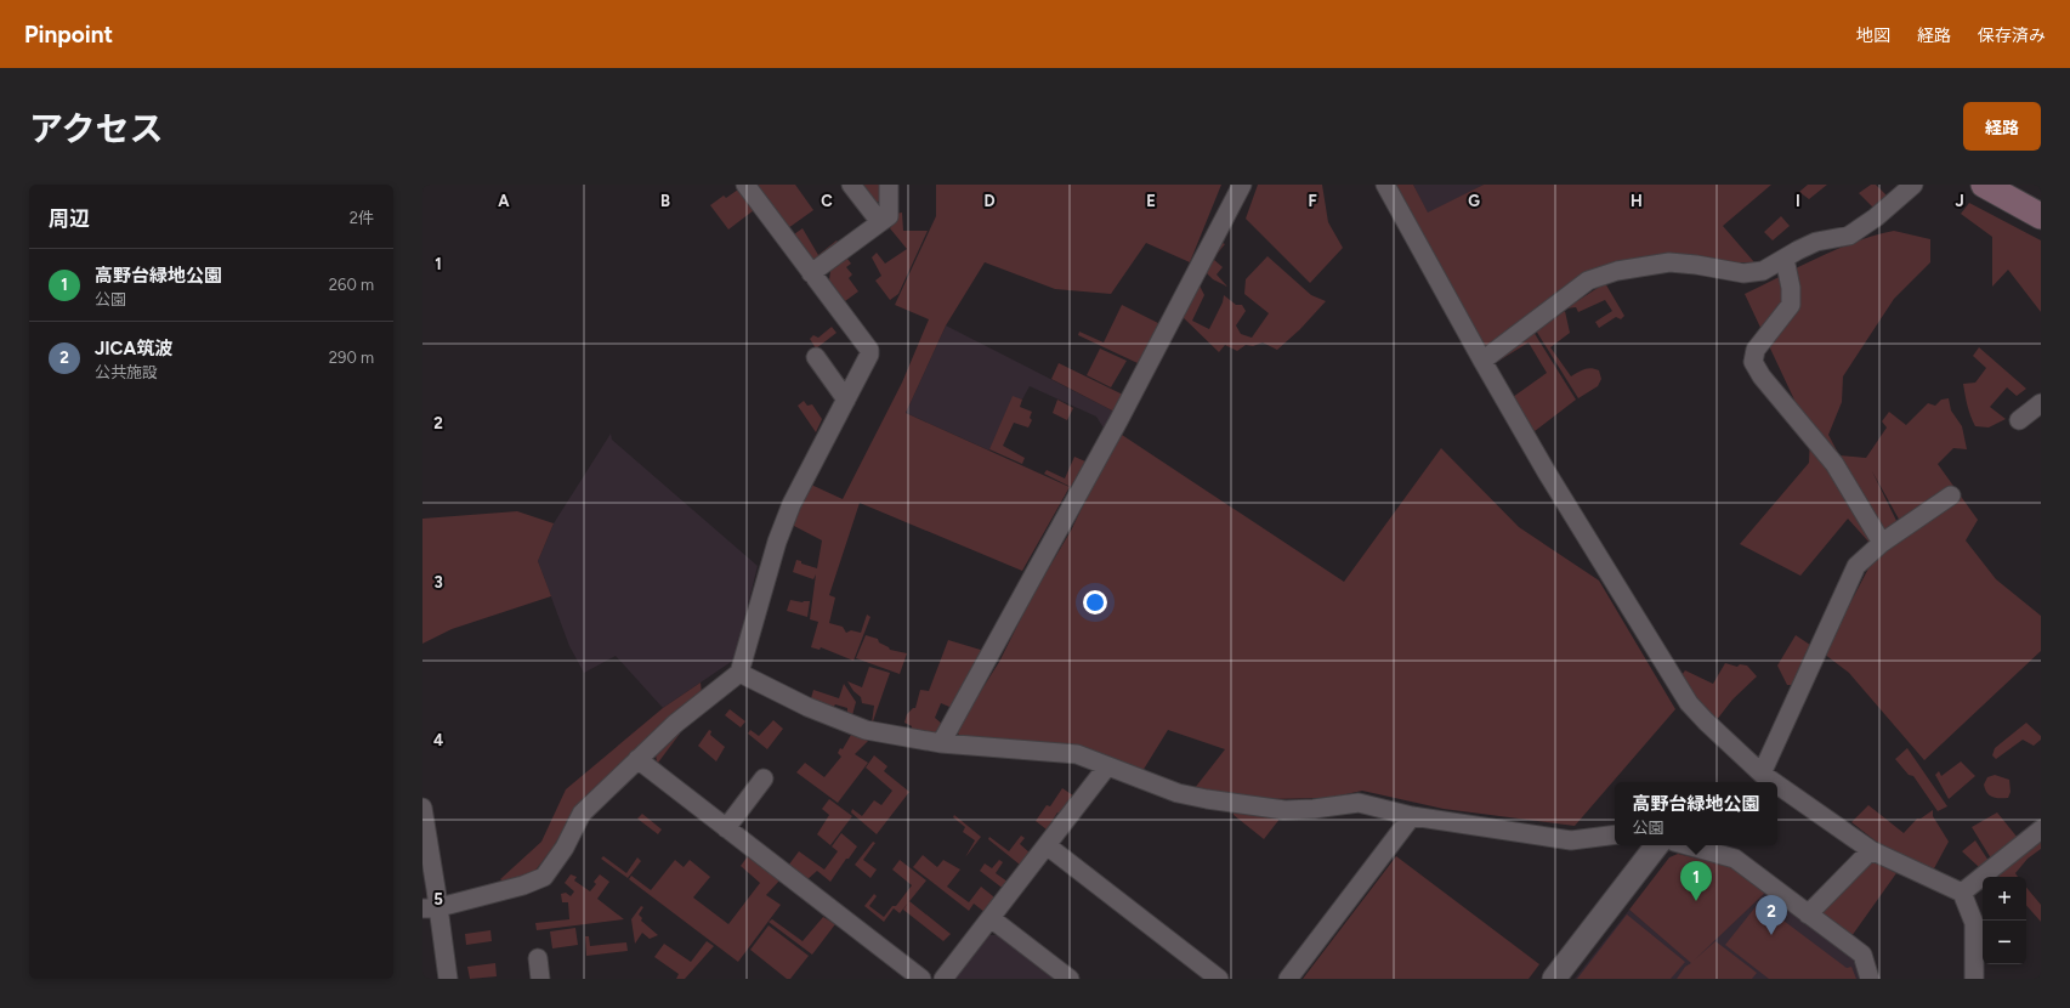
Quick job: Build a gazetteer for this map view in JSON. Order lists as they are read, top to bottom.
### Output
{
  "page": {
    "header": "Pinpoint",
    "nav": ["地図", "経路", "保存済み"],
    "title": "アクセス",
    "buttons": "経路",
    "heading": ["周辺", "2件"],
    "list": [
      {
        "mark": "1",
        "name": "高野台緑地公園",
        "note": "公園",
        "value": "260 m"
      },
      {
        "mark": "2",
        "name": "JICA筑波",
        "note": "公共施設",
        "value": "290 m"
      }
    ],
    "popup": ["高野台緑地公園", "公園"],
    "pins": ["1", "2"],
    "map_buttons": ["+", "−"]
  },
  "grid": {
    "columns": [
      "A",
      "B",
      "C",
      "D",
      "E",
      "F",
      "G",
      "H",
      "I",
      "J"
    ],
    "rows": [
      "1",
      "2",
      "3",
      "4",
      "5"
    ]
  }
}
